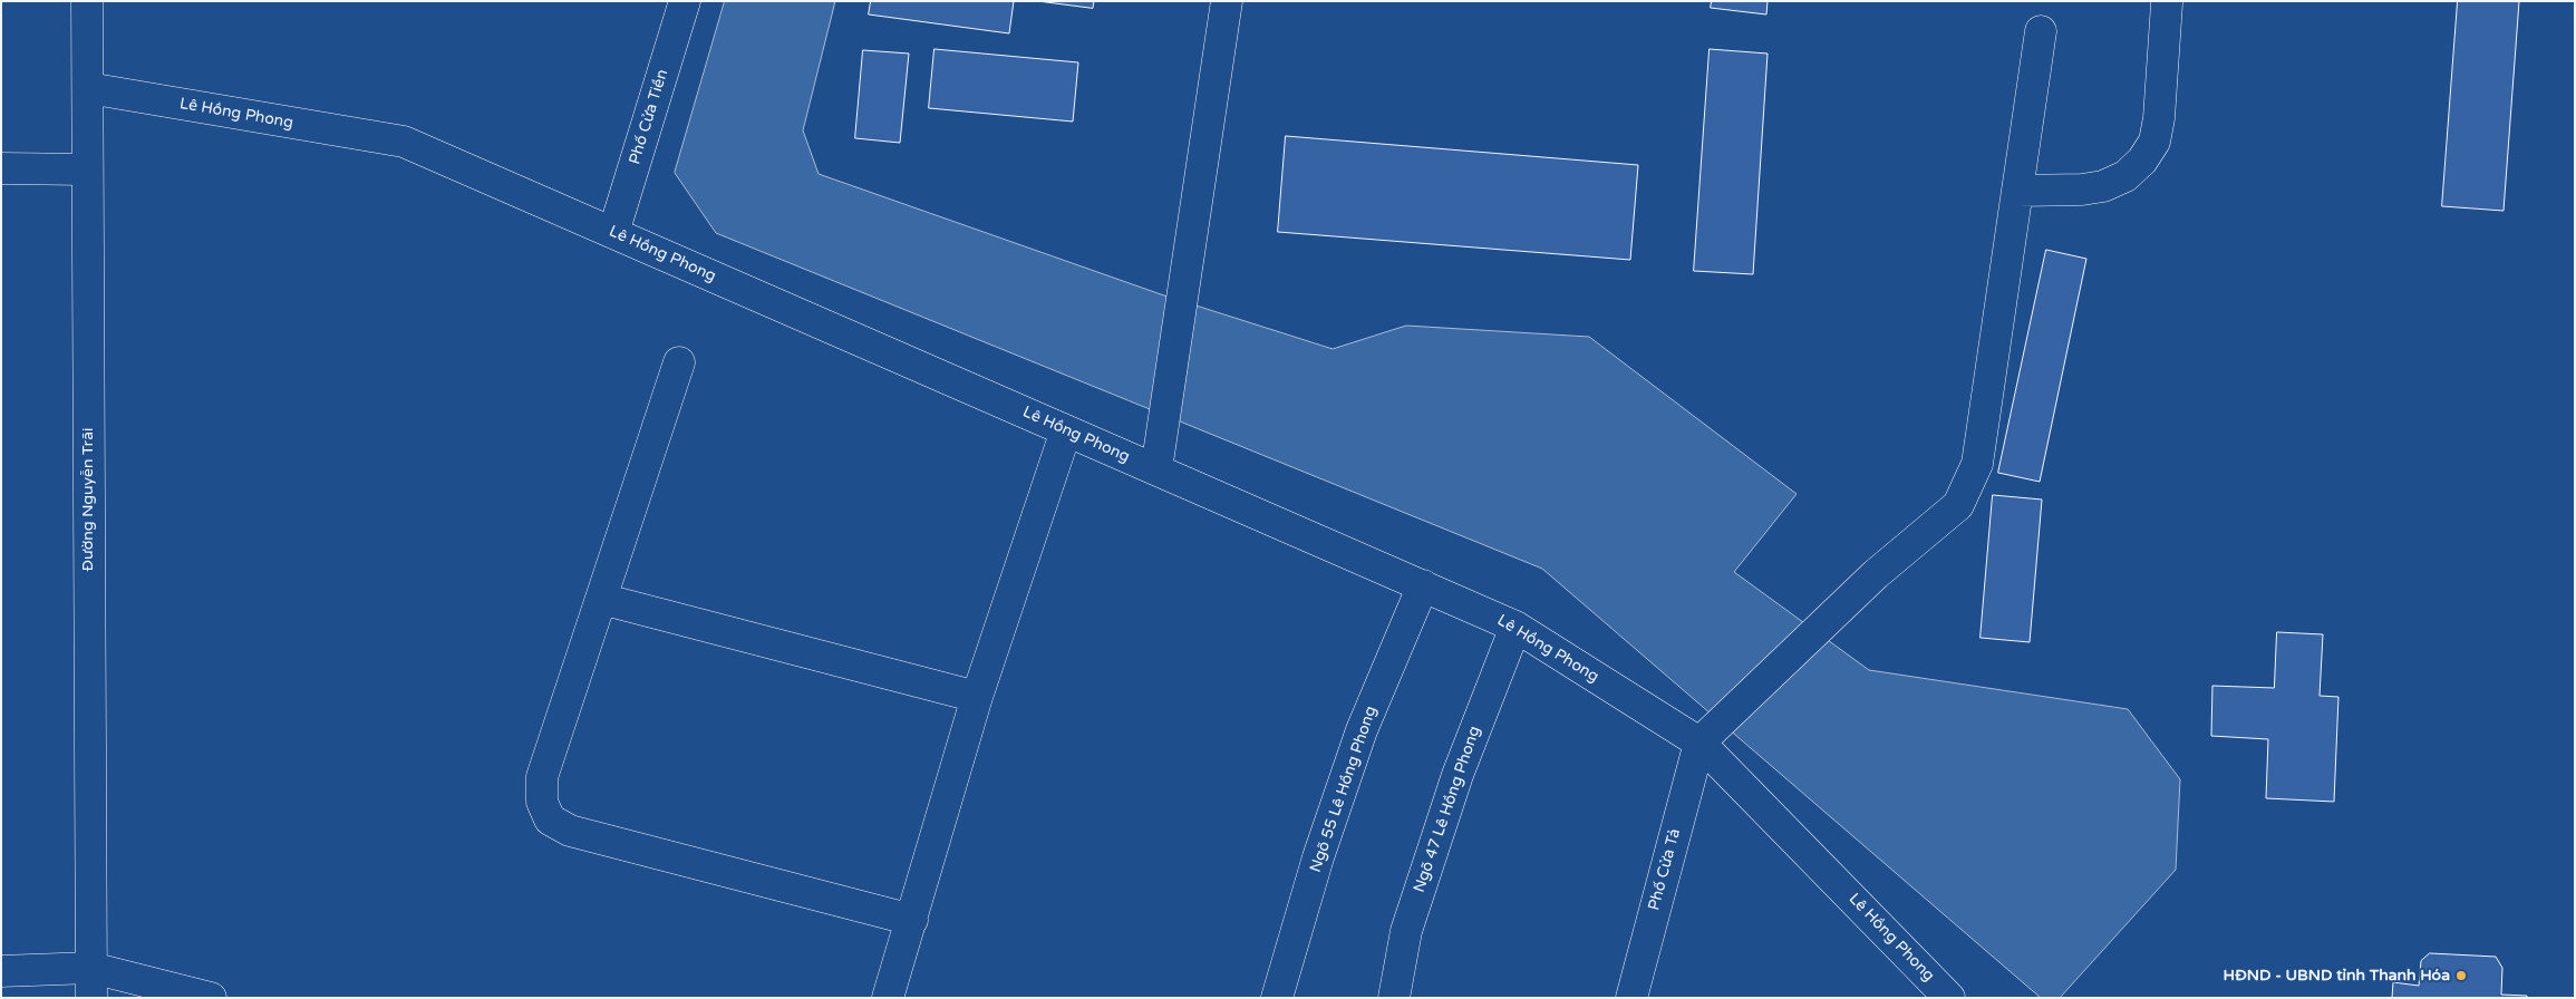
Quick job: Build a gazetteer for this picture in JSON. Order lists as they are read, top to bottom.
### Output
{
  "streets": {
    "main road": [
      "Lê Hồng Phong",
      "Phố Cửa Tiền",
      "Đường Nguyễn Trãi",
      "Ngõ 55 Lê Hồng Phong",
      "Ngõ 47 Lê Hồng Phong",
      "Phố Cửa Tả"
    ]
  },
  "crossings": [
    ["Lê Hồng Phong", "Phố Cửa Tiền"],
    ["Lê Hồng Phong", "Đường Nguyễn Trãi"],
    ["Lê Hồng Phong", "Ngõ 55 Lê Hồng Phong"],
    ["Lê Hồng Phong", "Ngõ 47 Lê Hồng Phong"],
    ["Lê Hồng Phong", "Phố Cửa Tả"]
  ],
  "places": ["HĐND - UBND tỉnh Thanh Hóa"]
}
